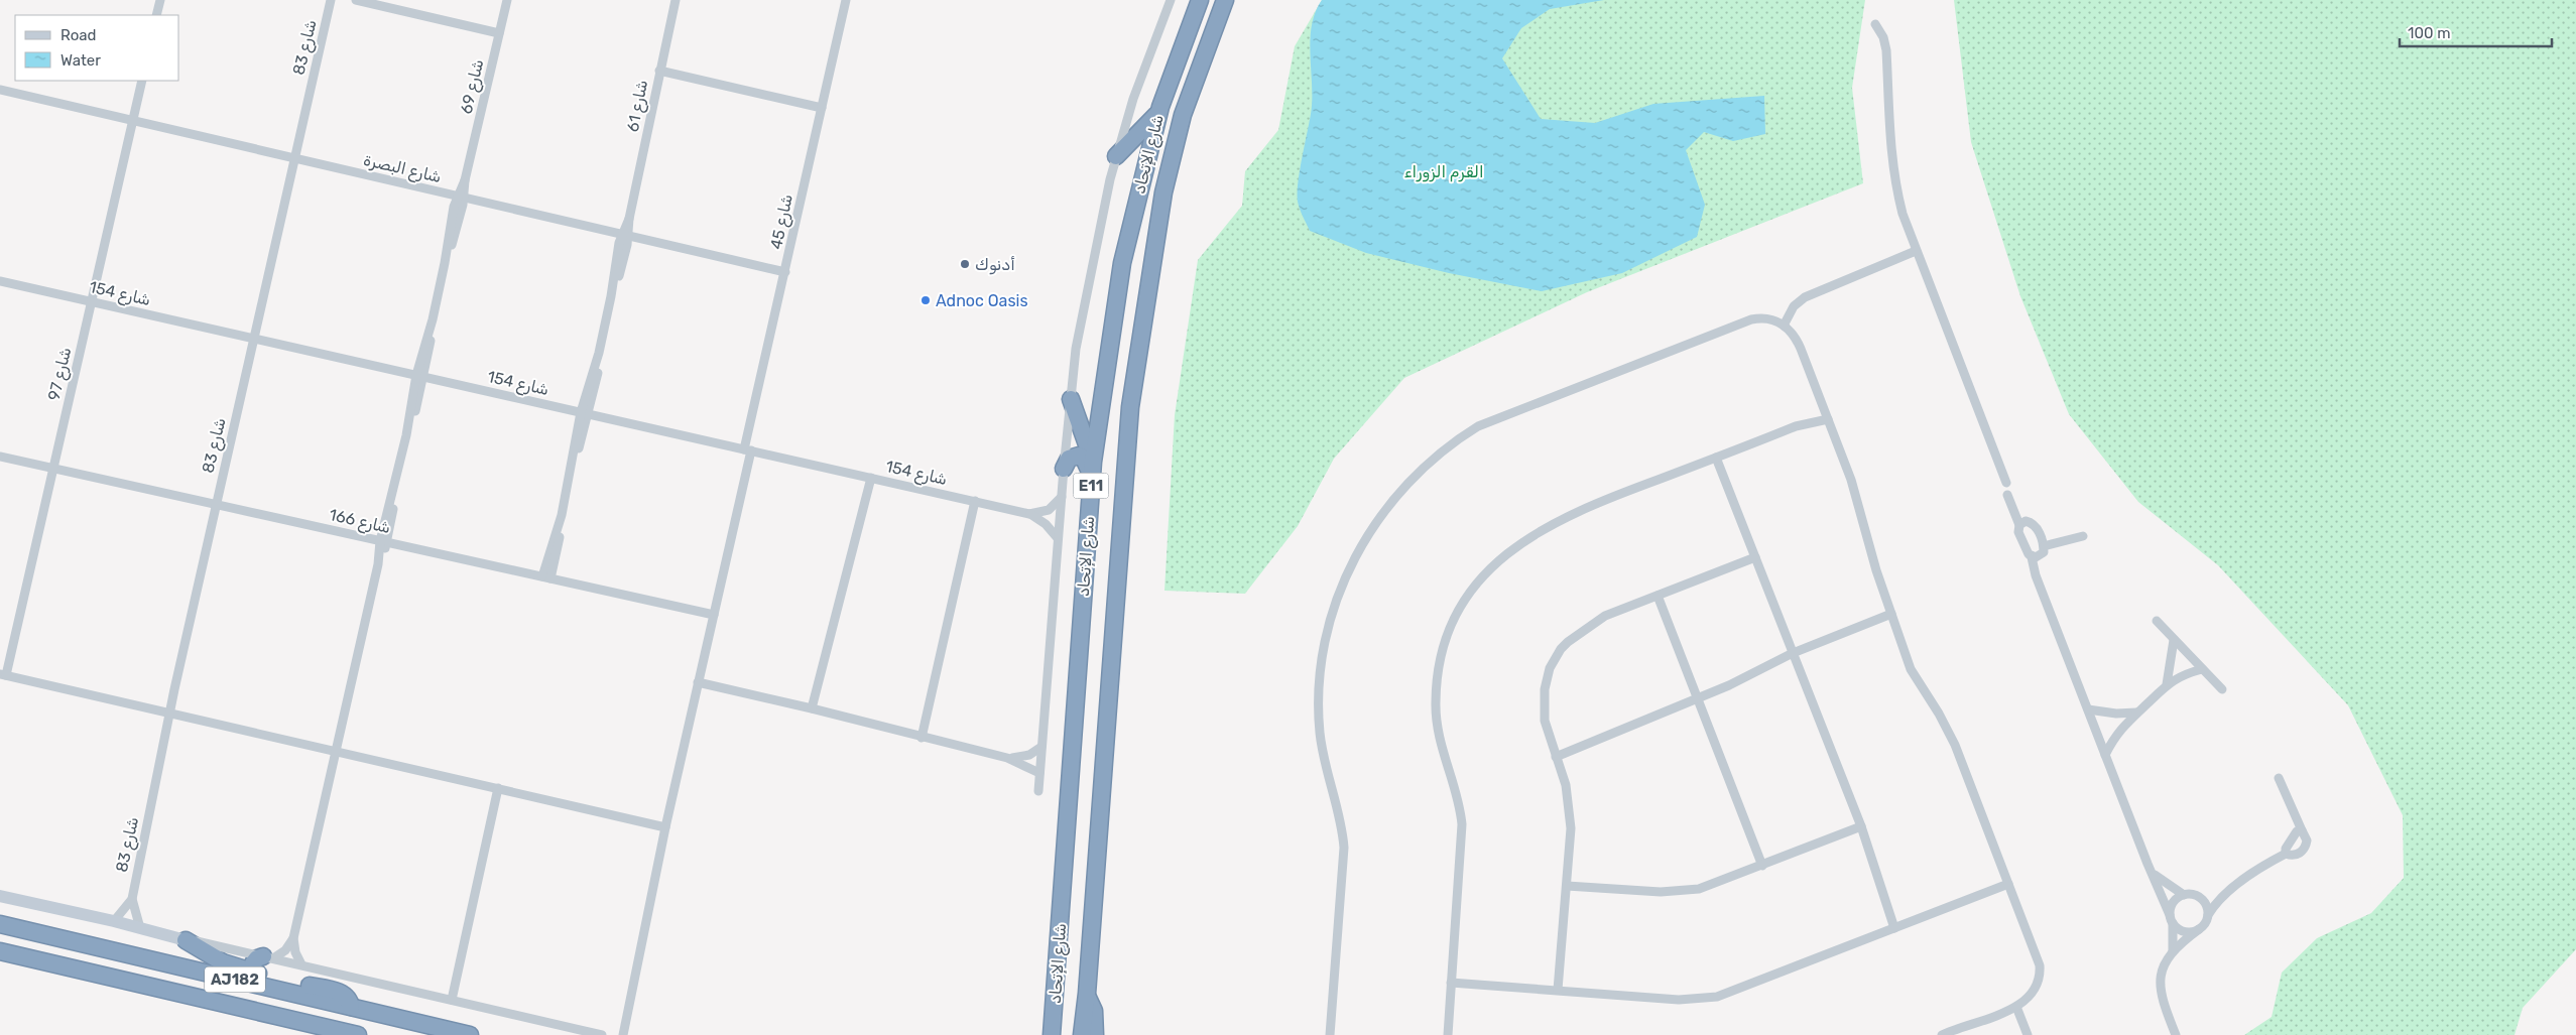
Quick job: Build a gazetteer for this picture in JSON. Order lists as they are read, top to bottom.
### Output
{
  "streets": {
    "highway": ["شارع الإتحاد", "E11", "AJ182"],
    "street": [
      "شارع 83",
      "شارع 69",
      "شارع 61",
      "شارع البصرة",
      "شارع 45",
      "شارع 154",
      "شارع 97",
      "شارع 166"
    ]
  },
  "crossings": [
    ["شارع 83", "شارع البصرة"],
    ["شارع 83", "شارع 154"],
    ["شارع 83", "شارع 166"],
    ["شارع 69", "شارع البصرة"],
    ["شارع 69", "شارع 154"],
    ["شارع 69", "شارع 166"],
    ["شارع 61", "شارع البصرة"],
    ["شارع 61", "شارع 154"],
    ["شارع 61", "شارع 166"],
    ["شارع البصرة", "شارع 45"],
    ["شارع البصرة", "شارع 97"],
    ["شارع 45", "شارع 154"],
    ["شارع 45", "شارع 166"],
    ["شارع 154", "شارع 97"],
    ["شارع 97", "شارع 166"]
  ],
  "parks": ["القرم الزوراء"],
  "places": ["أدنوك", "Adnoc Oasis"],
  "legend": ["Road", "Water"],
  "scale_bar": "100 m"
}
